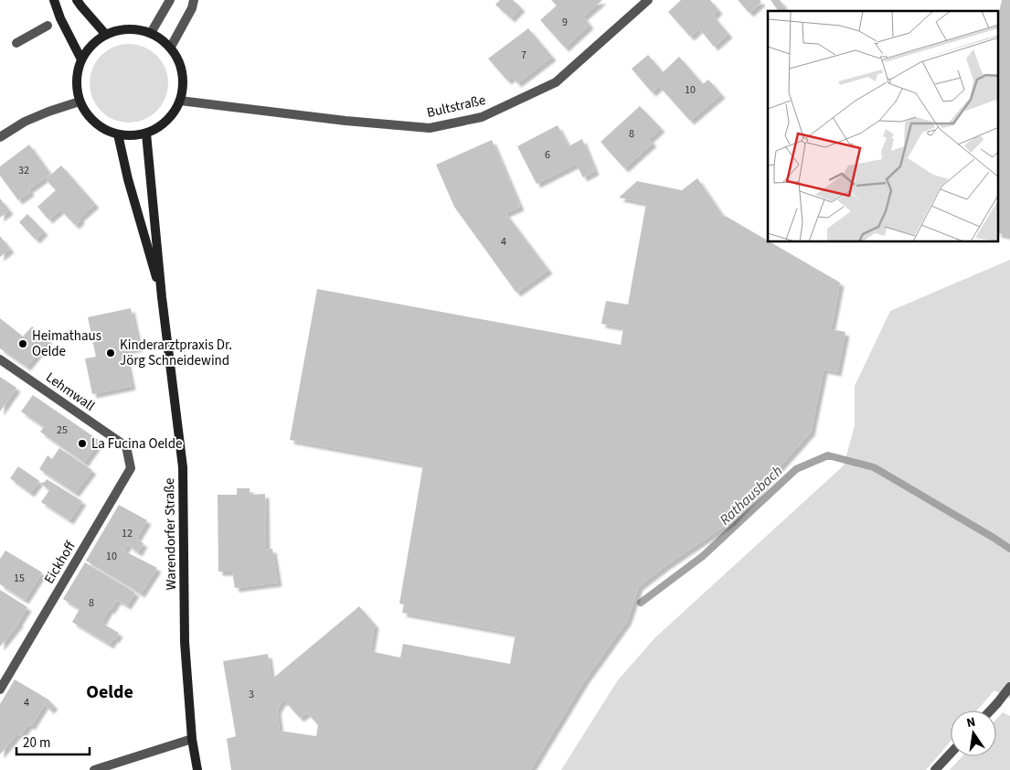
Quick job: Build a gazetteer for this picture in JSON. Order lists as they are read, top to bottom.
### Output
{
  "streets": {
    "main road": ["Warendorfer Straße"],
    "street": ["Bultstraße", "Lehmwall", "Eickhoff"]
  },
  "crossings": [
    ["Bultstraße", "Warendorfer Straße"],
    ["Lehmwall", "Eickhoff"]
  ],
  "districts": ["Oelde"],
  "water": ["Rathausbach"],
  "places": ["Heimathaus Oelde", "Kinderarztpraxis Dr. Jörg Schneidewind", "La Fucina Oelde"],
  "house_numbers": [
    "9",
    "7",
    "10",
    "8",
    "6",
    "32",
    "4",
    "25",
    "12",
    "10",
    "15",
    "8",
    "3",
    "4"
  ],
  "scale_bar": "20 m",
  "north": "top"
}
